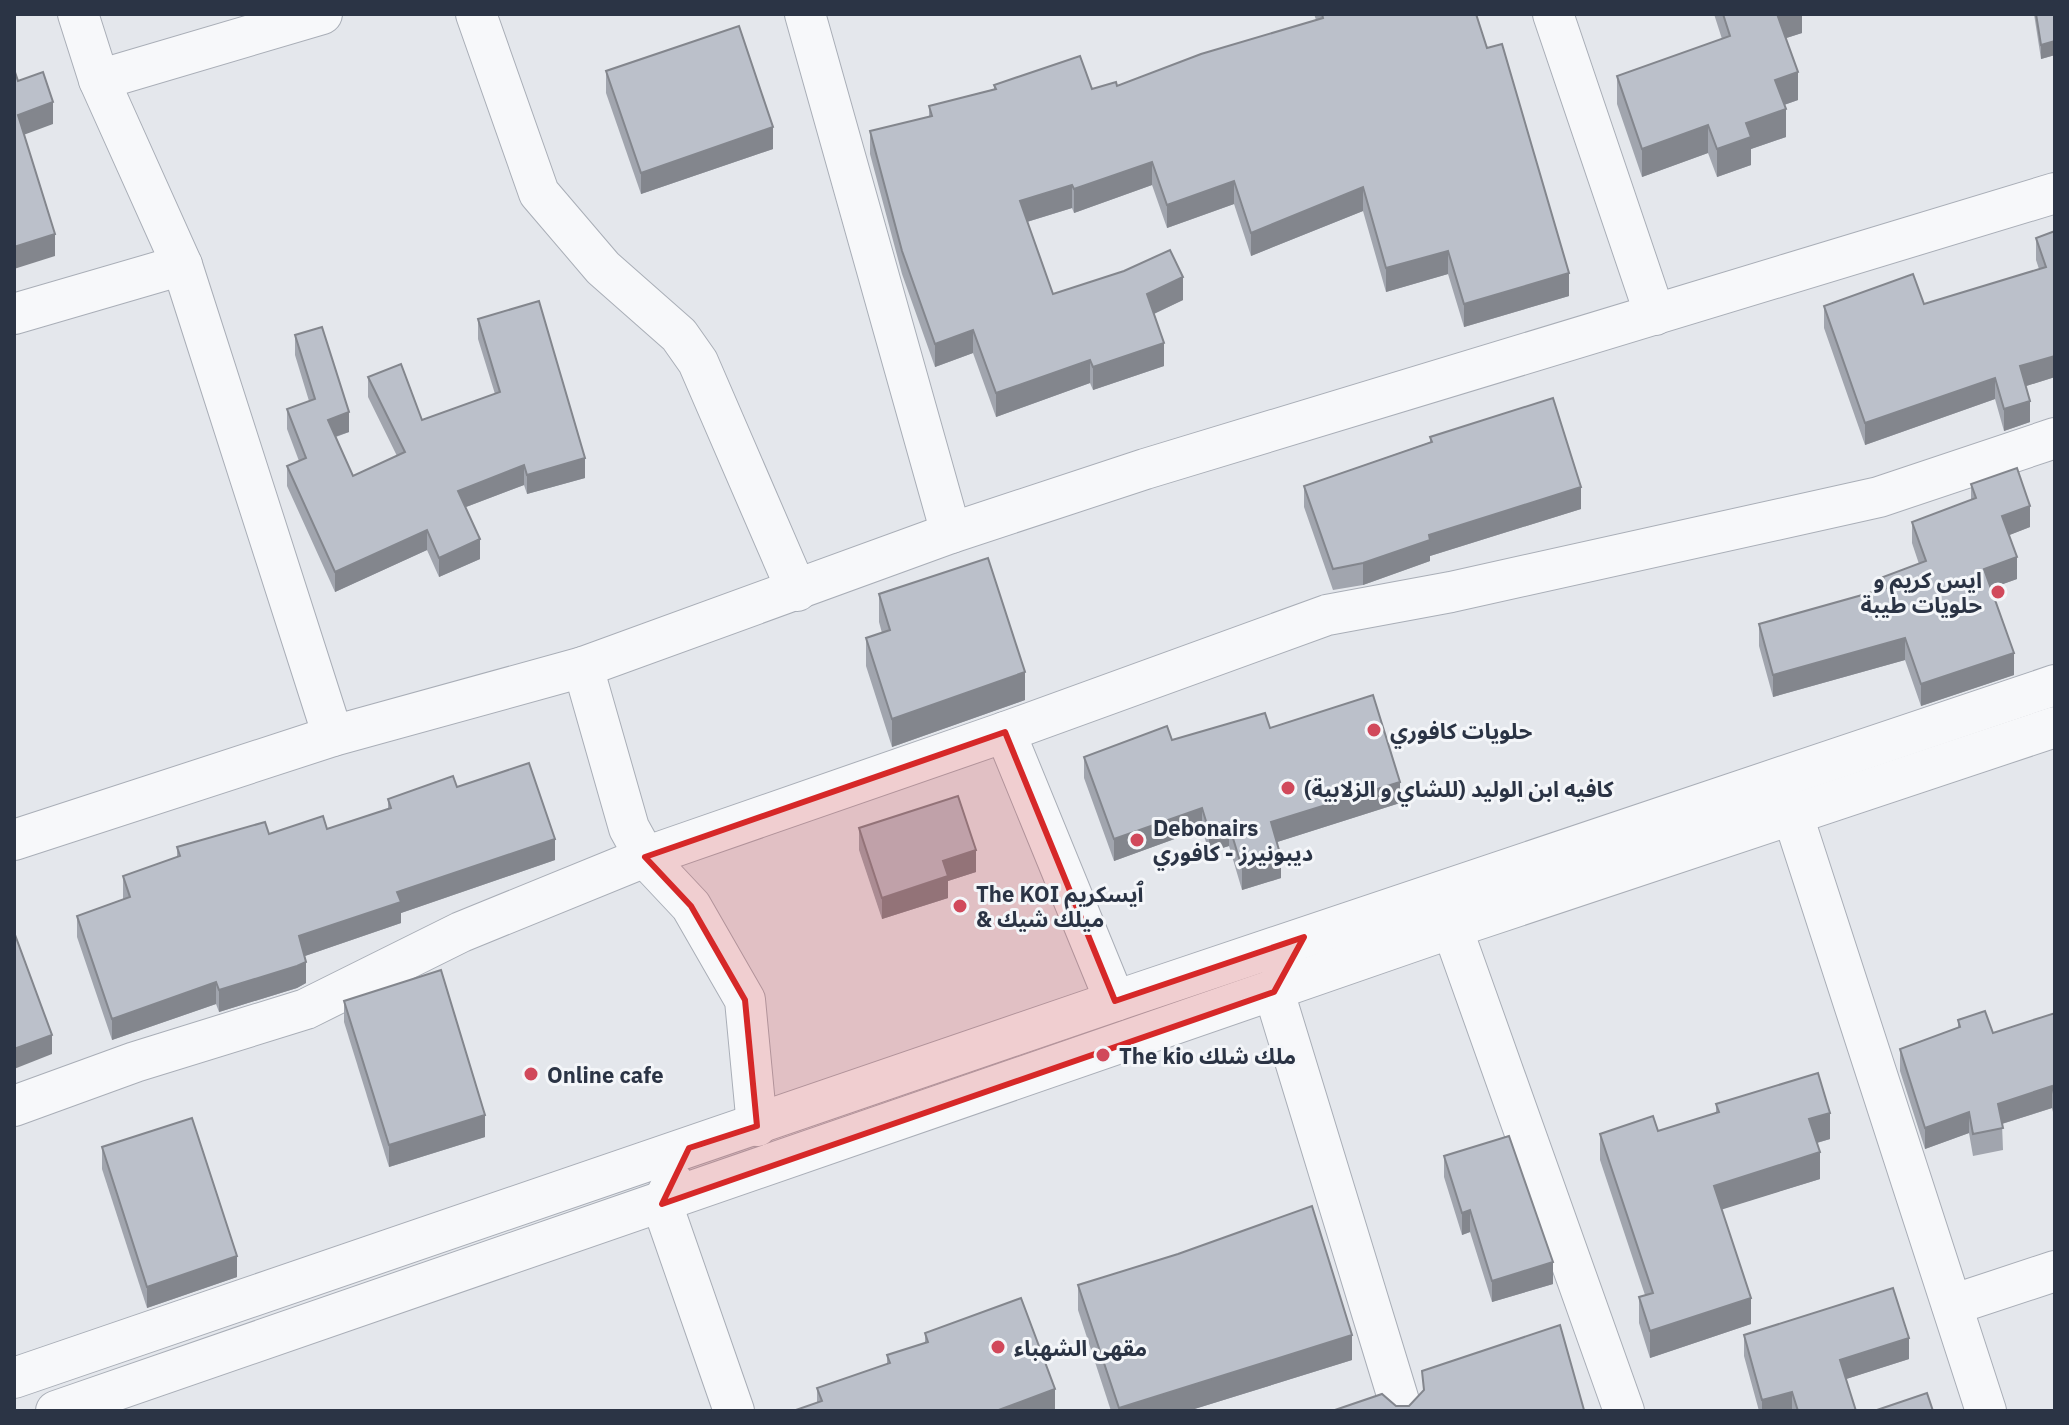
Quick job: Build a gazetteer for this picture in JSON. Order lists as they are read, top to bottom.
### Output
{
  "places": [
    "ايس كريم و حلويات طيبة",
    "حلويات كافوري",
    "كافيه ابن الوليد (للشاي و الزلابية)",
    "Debonairs ديبونيرز - كافوري",
    "The KOI ٱيسكريم & ميلك شيك",
    "The kio ملك شلك",
    "Online cafe",
    "مقهى الشهباء"
  ]
}
